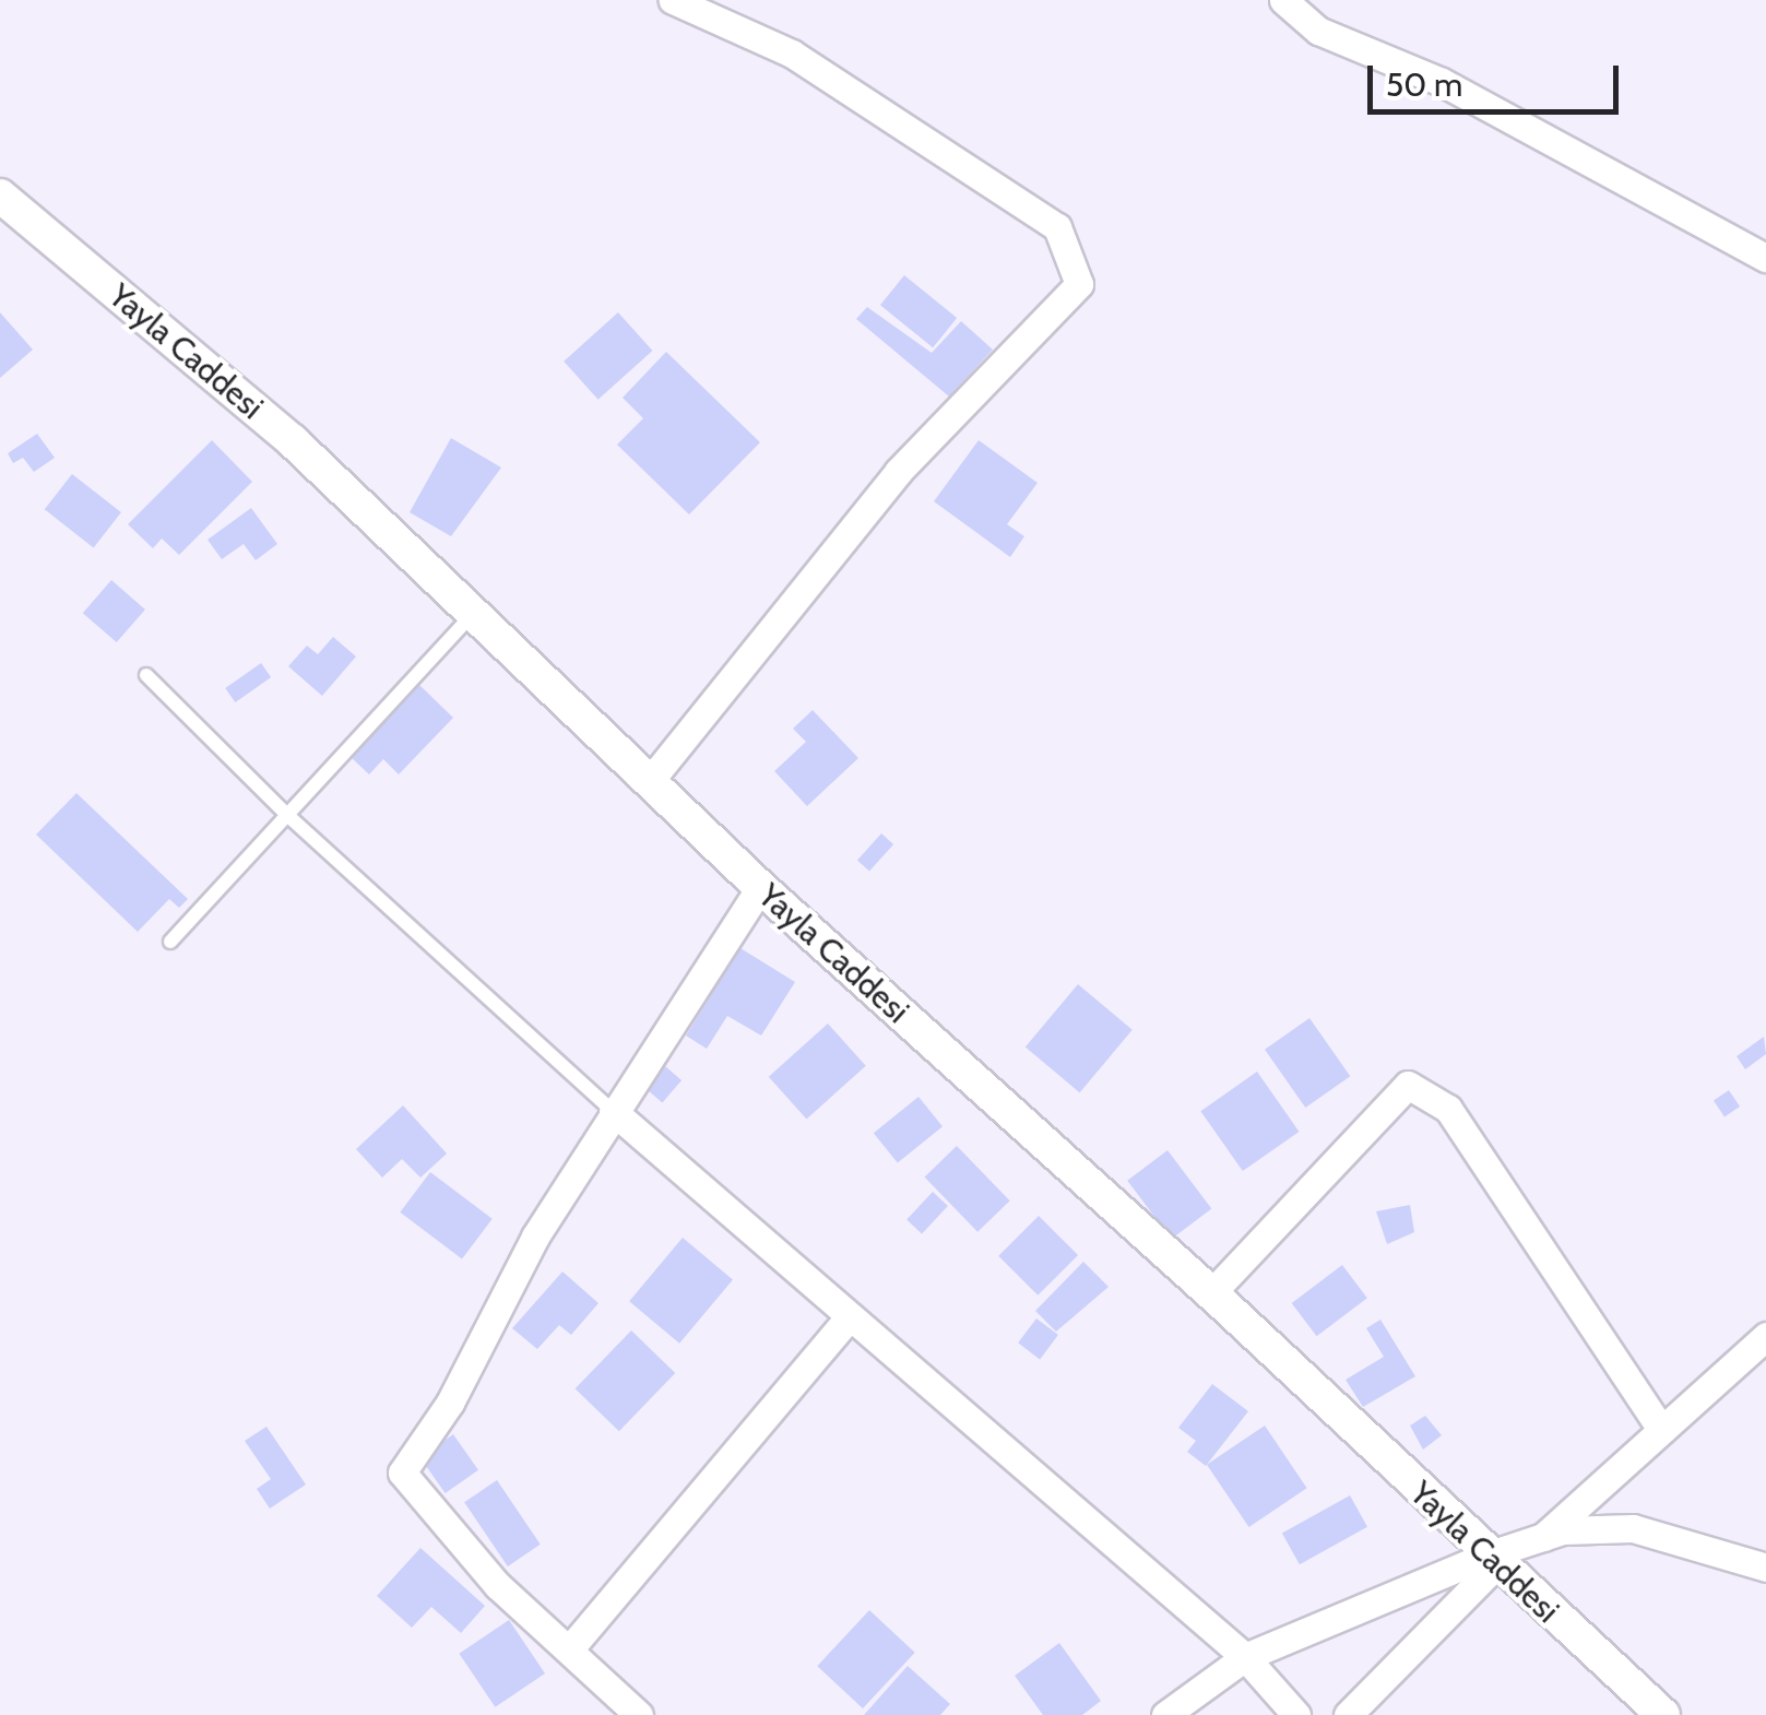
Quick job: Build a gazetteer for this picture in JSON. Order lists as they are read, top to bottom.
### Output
{
  "streets": {
    "street": ["Yayla Caddesi"]
  },
  "scale_bar": "50 m"
}
